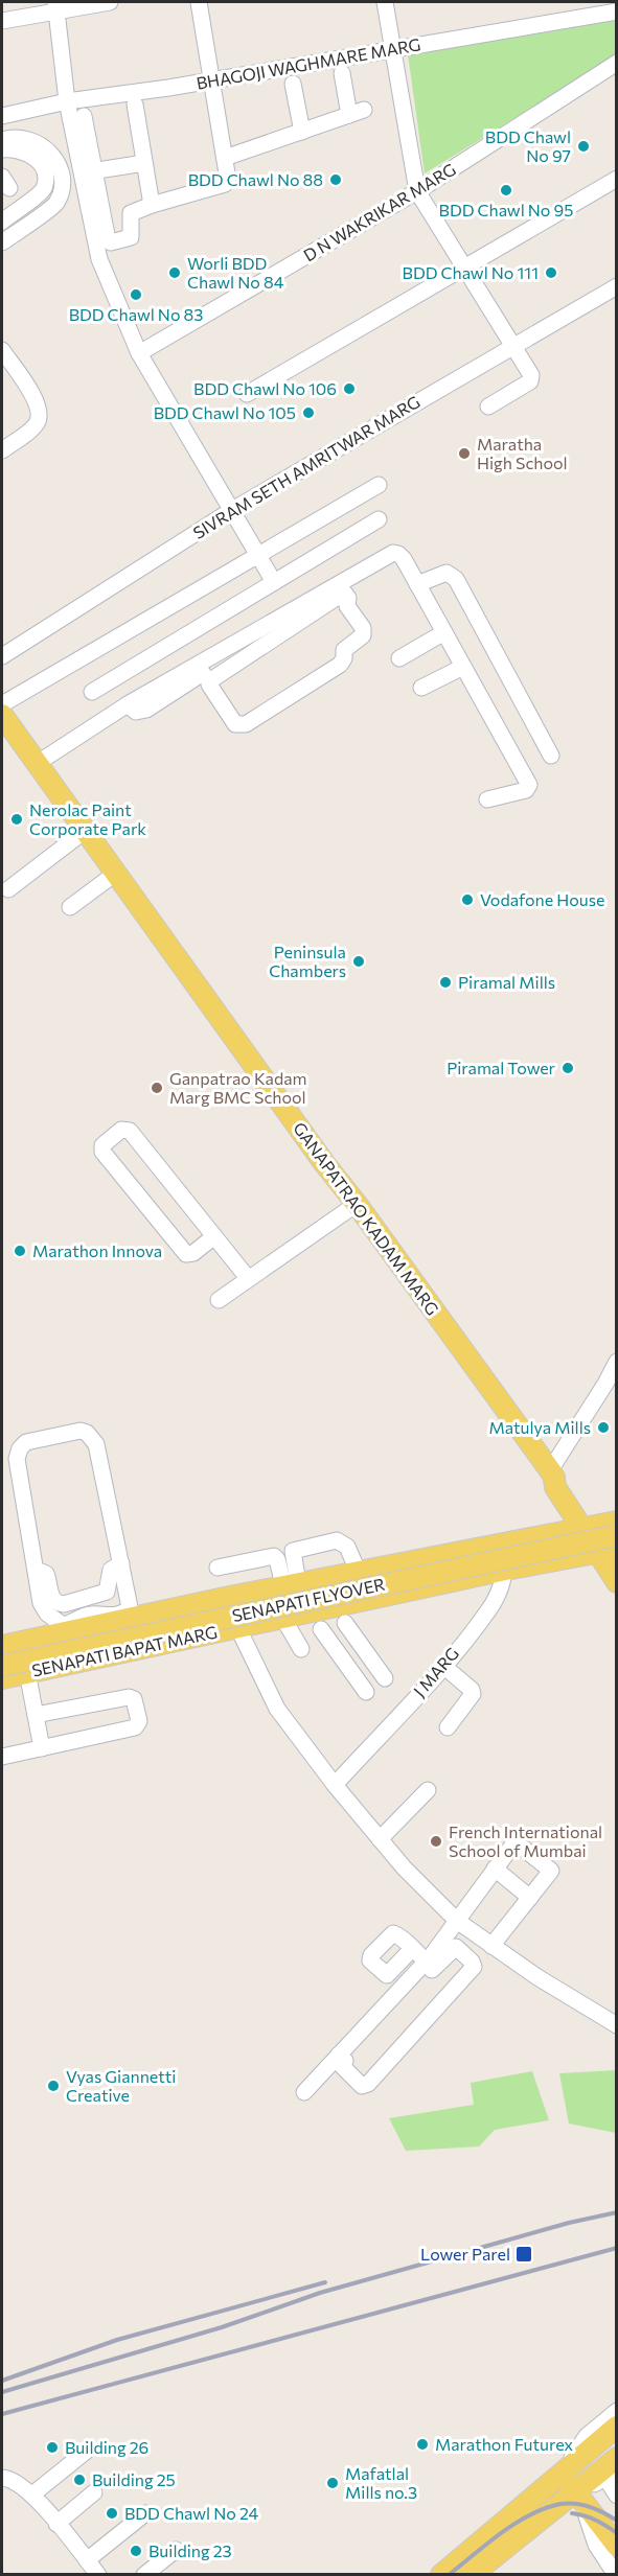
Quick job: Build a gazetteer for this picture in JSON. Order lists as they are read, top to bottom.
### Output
{
  "streets": {
    "main road": ["GANAPATRAO KADAM MARG", "SENAPATI FLYOVER", "SENAPATI BAPAT MARG"],
    "street": [
      "BHAGOJI WAGHMARE MARG",
      "D N WAKRIKAR MARG",
      "SIVRAM SETH AMRITWAR MARG",
      "J MARG"
    ]
  },
  "crossings": [
    ["GANAPATRAO KADAM MARG", "SENAPATI FLYOVER"],
    ["GANAPATRAO KADAM MARG", "SENAPATI BAPAT MARG"],
    ["SENAPATI FLYOVER", "SENAPATI BAPAT MARG"],
    ["SENAPATI BAPAT MARG", "J MARG"]
  ],
  "places": {
    "other": [
      "BDD Chawl No 97",
      "BDD Chawl No 88",
      "BDD Chawl No 95",
      "Worli BDD Chawl No 84",
      "BDD Chawl No 111",
      "BDD Chawl No 83",
      "BDD Chawl No 106",
      "BDD Chawl No 105",
      "Maratha High School",
      "Nerolac Paint Corporate Park",
      "Vodafone House",
      "Peninsula Chambers",
      "Piramal Mills",
      "Piramal Tower",
      "Ganpatrao Kadam Marg BMC School",
      "Marathon Innova",
      "Matulya Mills",
      "French International School of Mumbai",
      "Vyas Giannetti Creative",
      "Marathon Futurex",
      "Building 26",
      "Building 25",
      "Mafatlal Mills no.3",
      "BDD Chawl No 24",
      "Building 23"
    ],
    "transit": ["Lower Parel"]
  }
}
